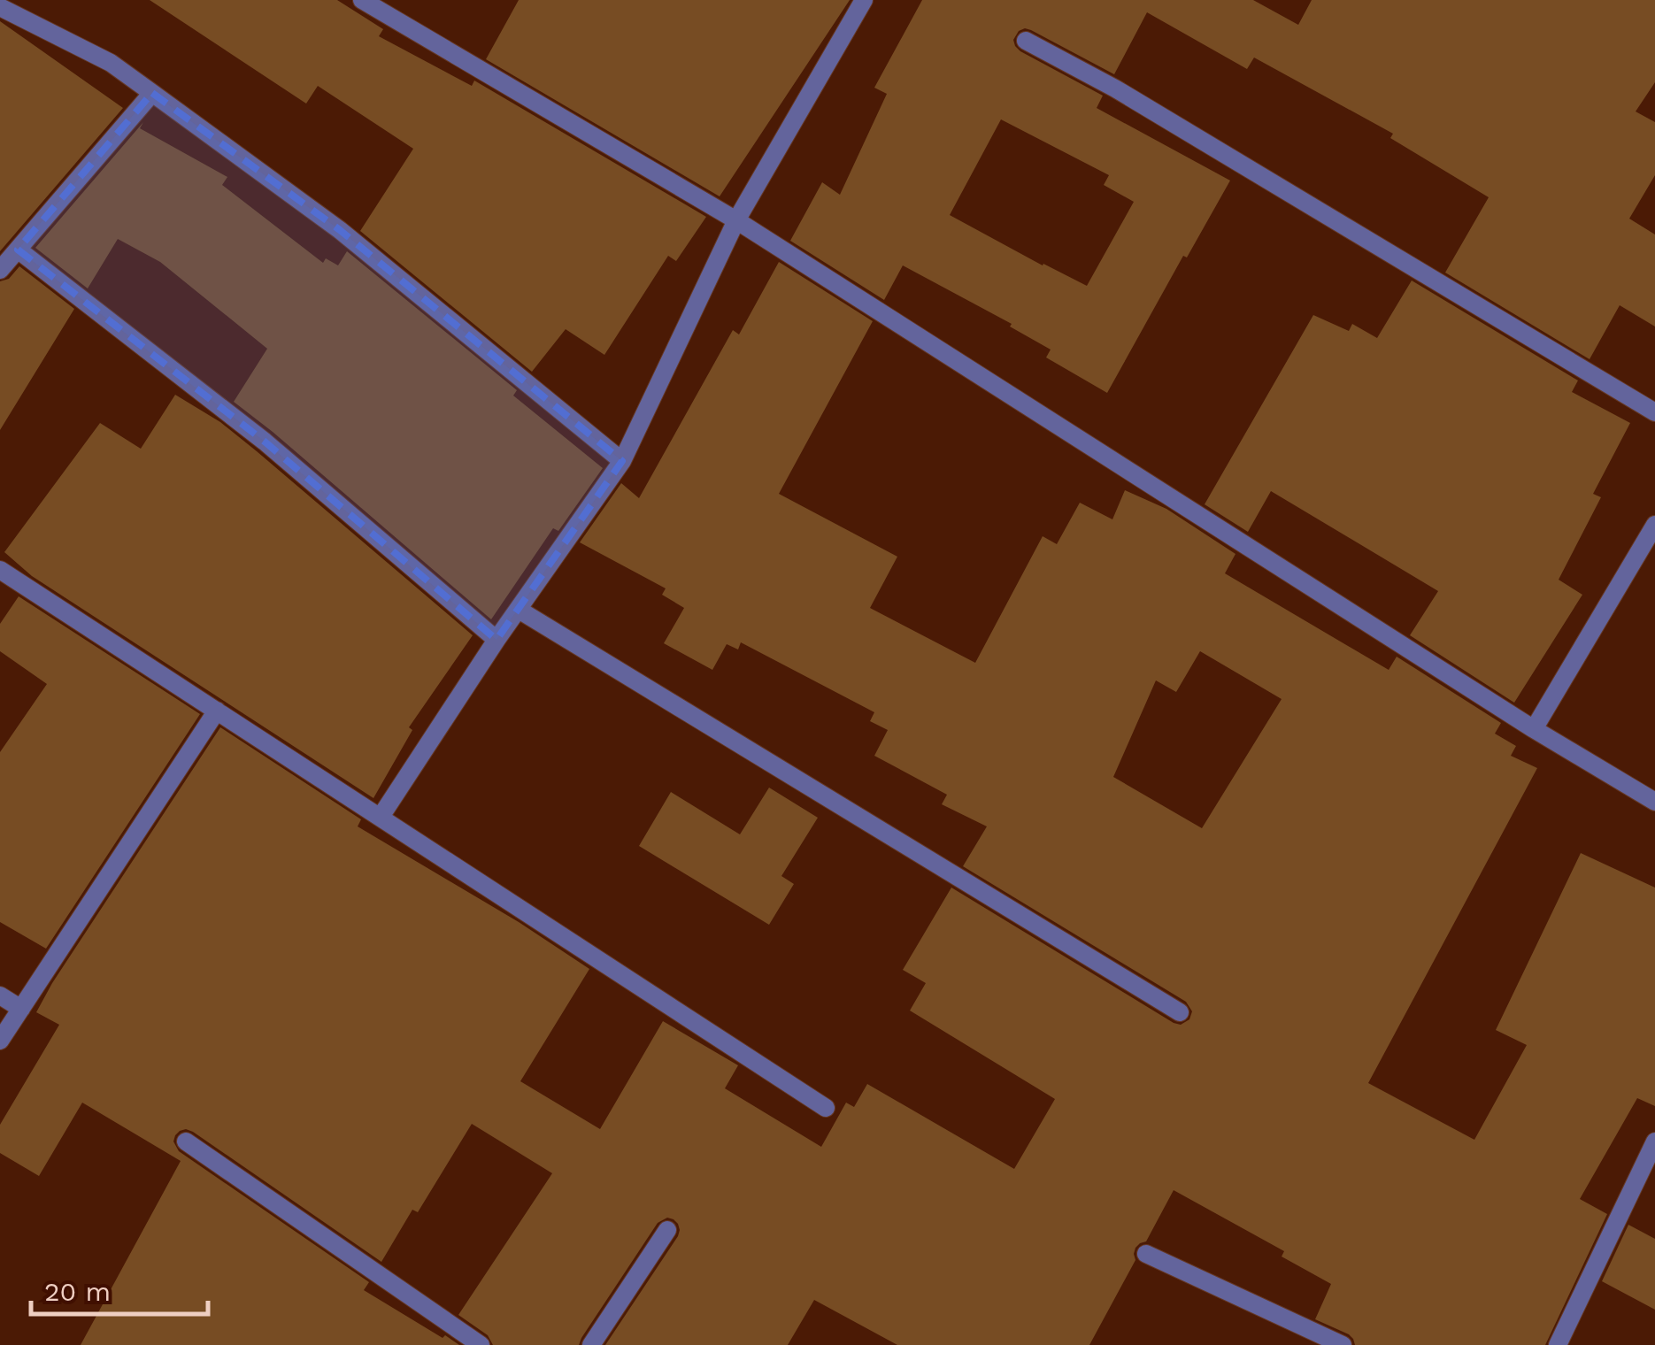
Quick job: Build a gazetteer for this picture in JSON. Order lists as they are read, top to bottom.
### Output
{
  "scale_bar": "20 m"
}
